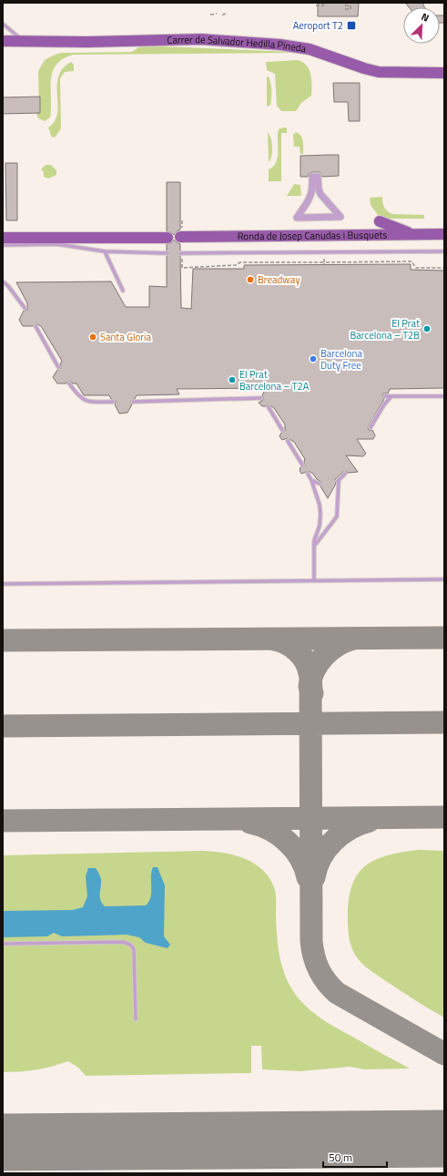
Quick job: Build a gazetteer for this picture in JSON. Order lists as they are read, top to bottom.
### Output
{
  "streets": {
    "main road": ["Carrer de Salvador Hedilla Pineda", "Ronda de Josep Canudas i Busquets"]
  },
  "places": {
    "transit": ["Aeroport T2"],
    "other": [
      "Breadway",
      "El Prat Barcelona – T2B",
      "Santa Gloria",
      "Barcelona Duty Free",
      "El Prat Barcelona – T2A"
    ]
  },
  "scale_bar": "50 m",
  "north": "top right"
}
